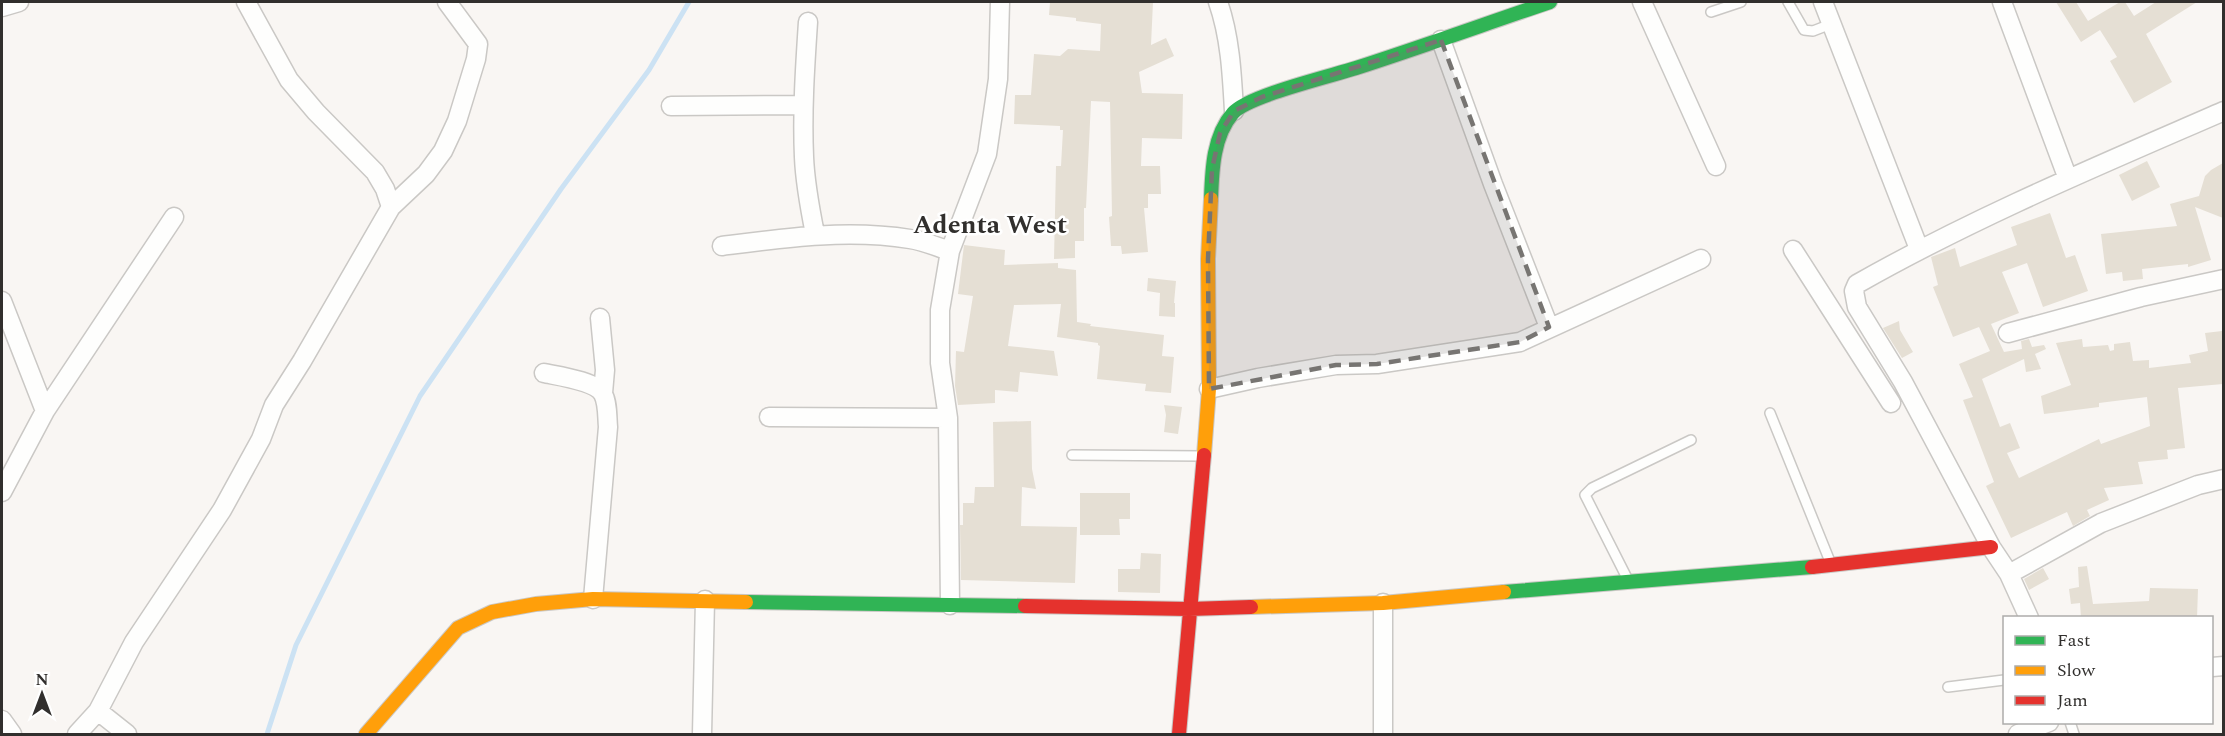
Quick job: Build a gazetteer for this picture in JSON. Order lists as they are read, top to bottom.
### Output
{
  "districts": ["Adenta West"],
  "legend": ["Fast", "Slow", "Jam"],
  "north": "top"
}
